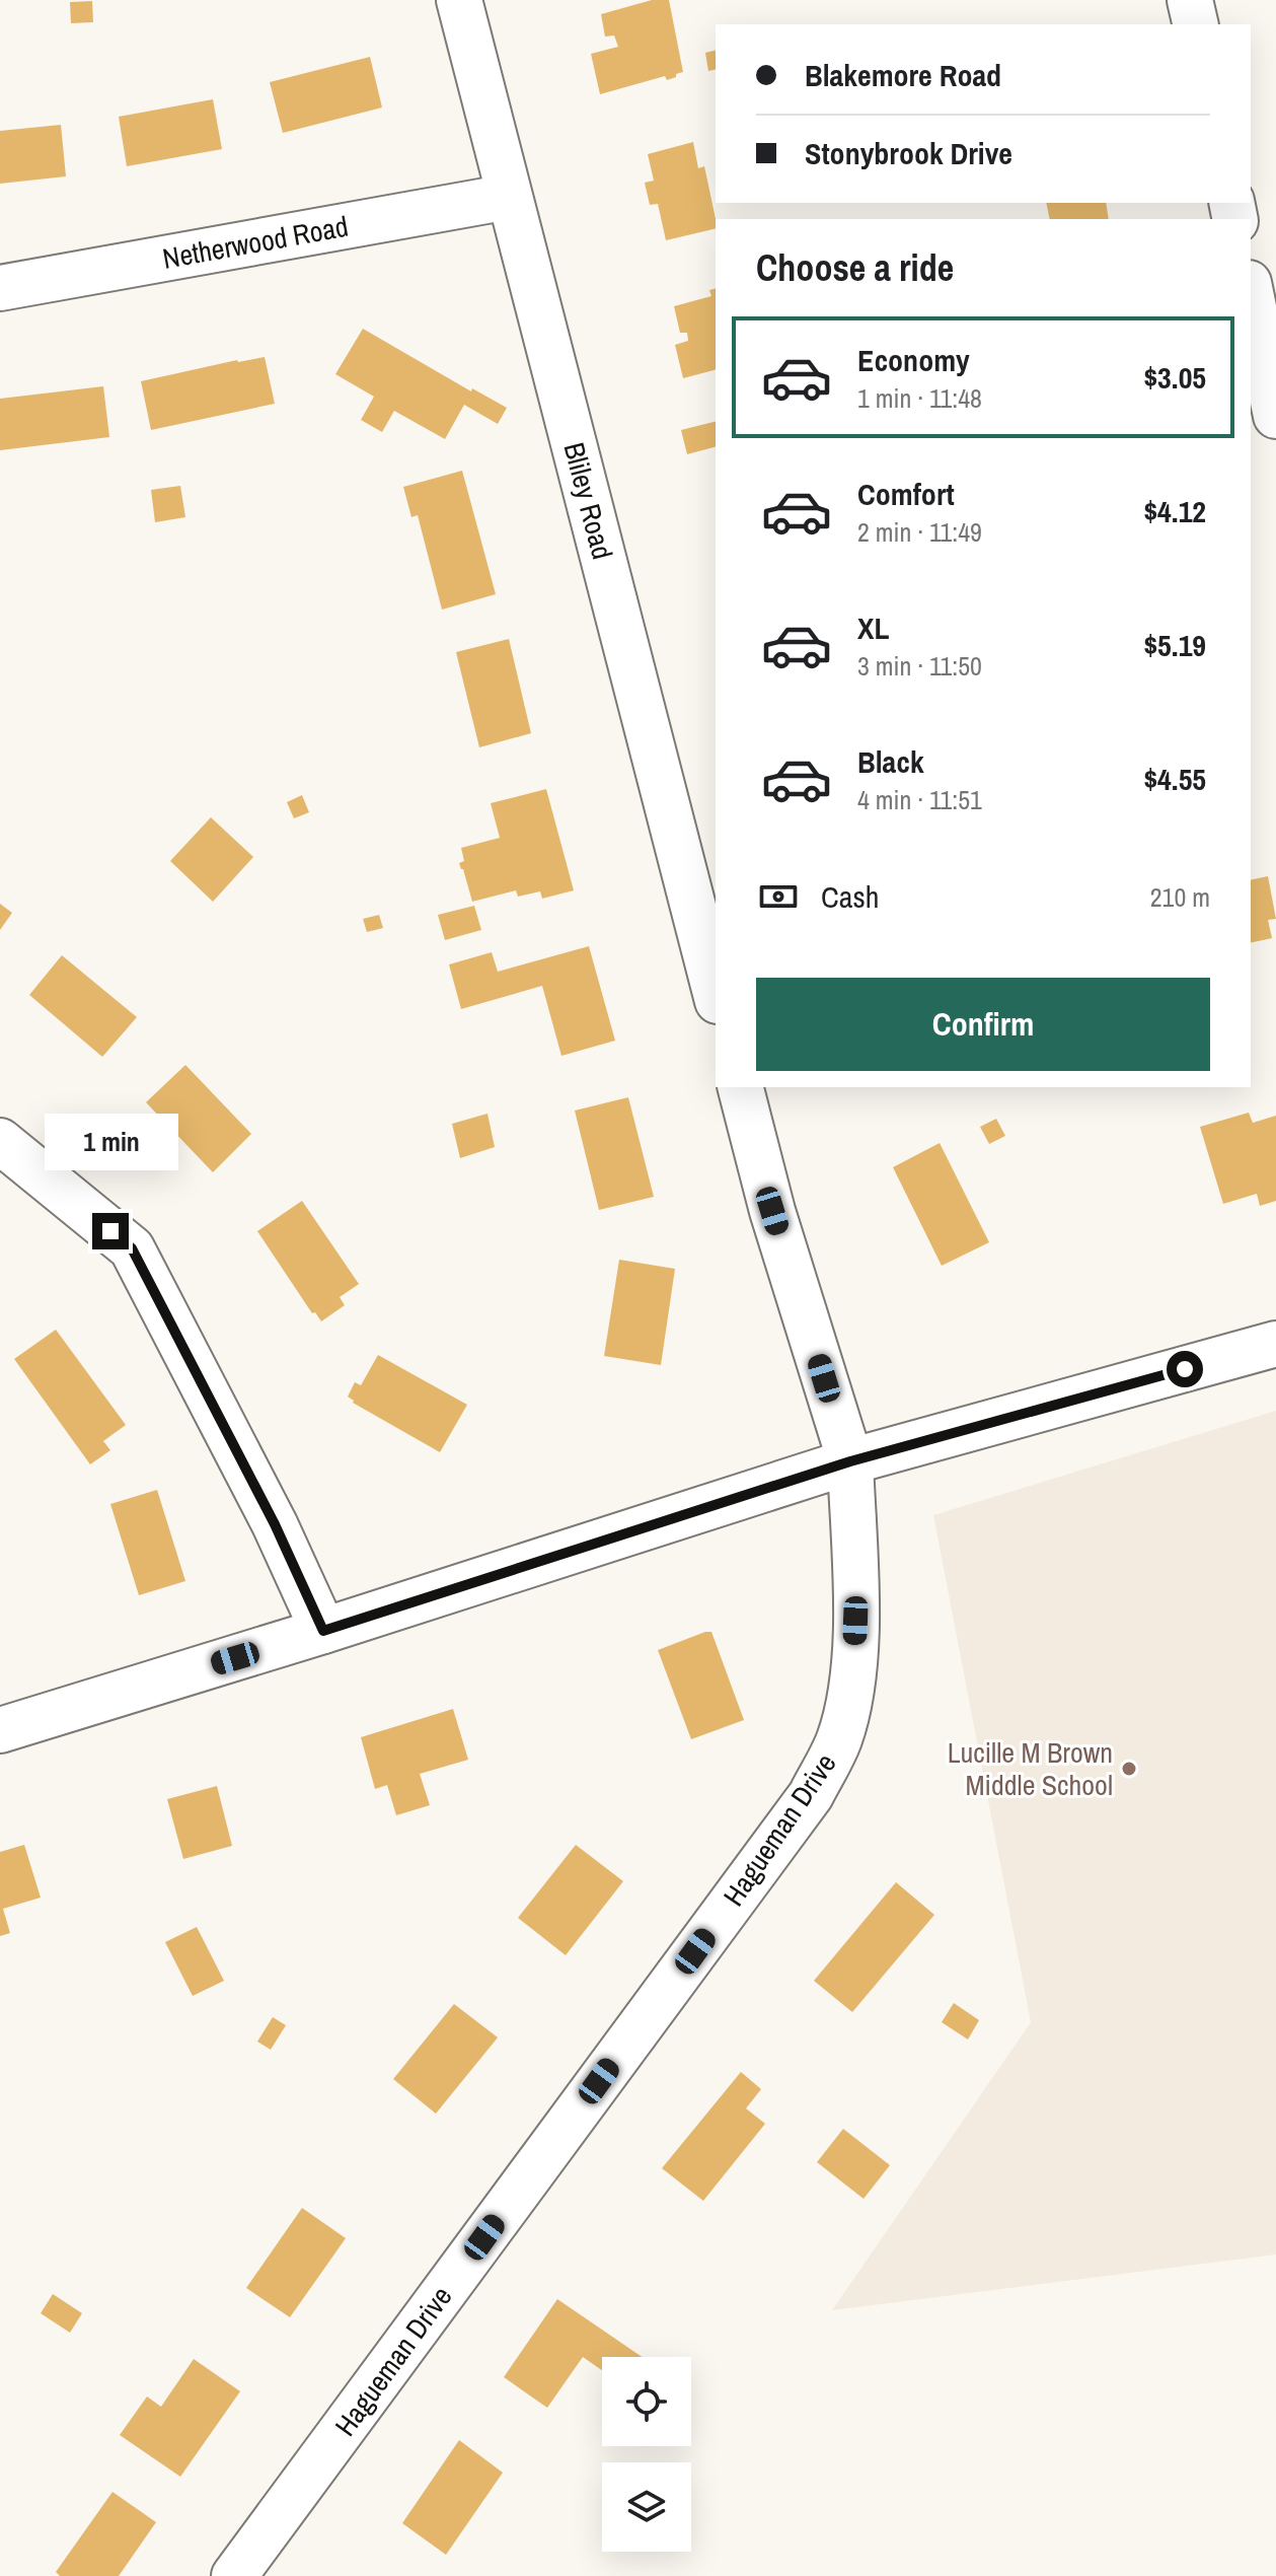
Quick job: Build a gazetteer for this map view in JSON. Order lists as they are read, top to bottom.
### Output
{
  "streets": {
    "street": ["Netherwood Road", "Bliley Road", "Hagueman Drive"]
  },
  "crossings": [
    ["Netherwood Road", "Bliley Road"]
  ],
  "places": ["Lucille M Brown Middle School"],
  "page": {
    "banner": ["Blakemore Road", "Stonybrook Drive"],
    "heading": "Choose a ride",
    "list": [
      {
        "name": "Economy",
        "note": "1 min · 11:48",
        "value": "$3.05"
      },
      {
        "name": "Comfort",
        "note": "2 min · 11:49",
        "value": "$4.12"
      },
      {
        "name": "XL",
        "note": "3 min · 11:50",
        "value": "$5.19"
      },
      {
        "name": "Black",
        "note": "4 min · 11:51",
        "value": "$4.55"
      }
    ],
    "pay": ["Cash", "210 m"],
    "buttons": "Confirm",
    "bubble": "1 min"
  }
}
